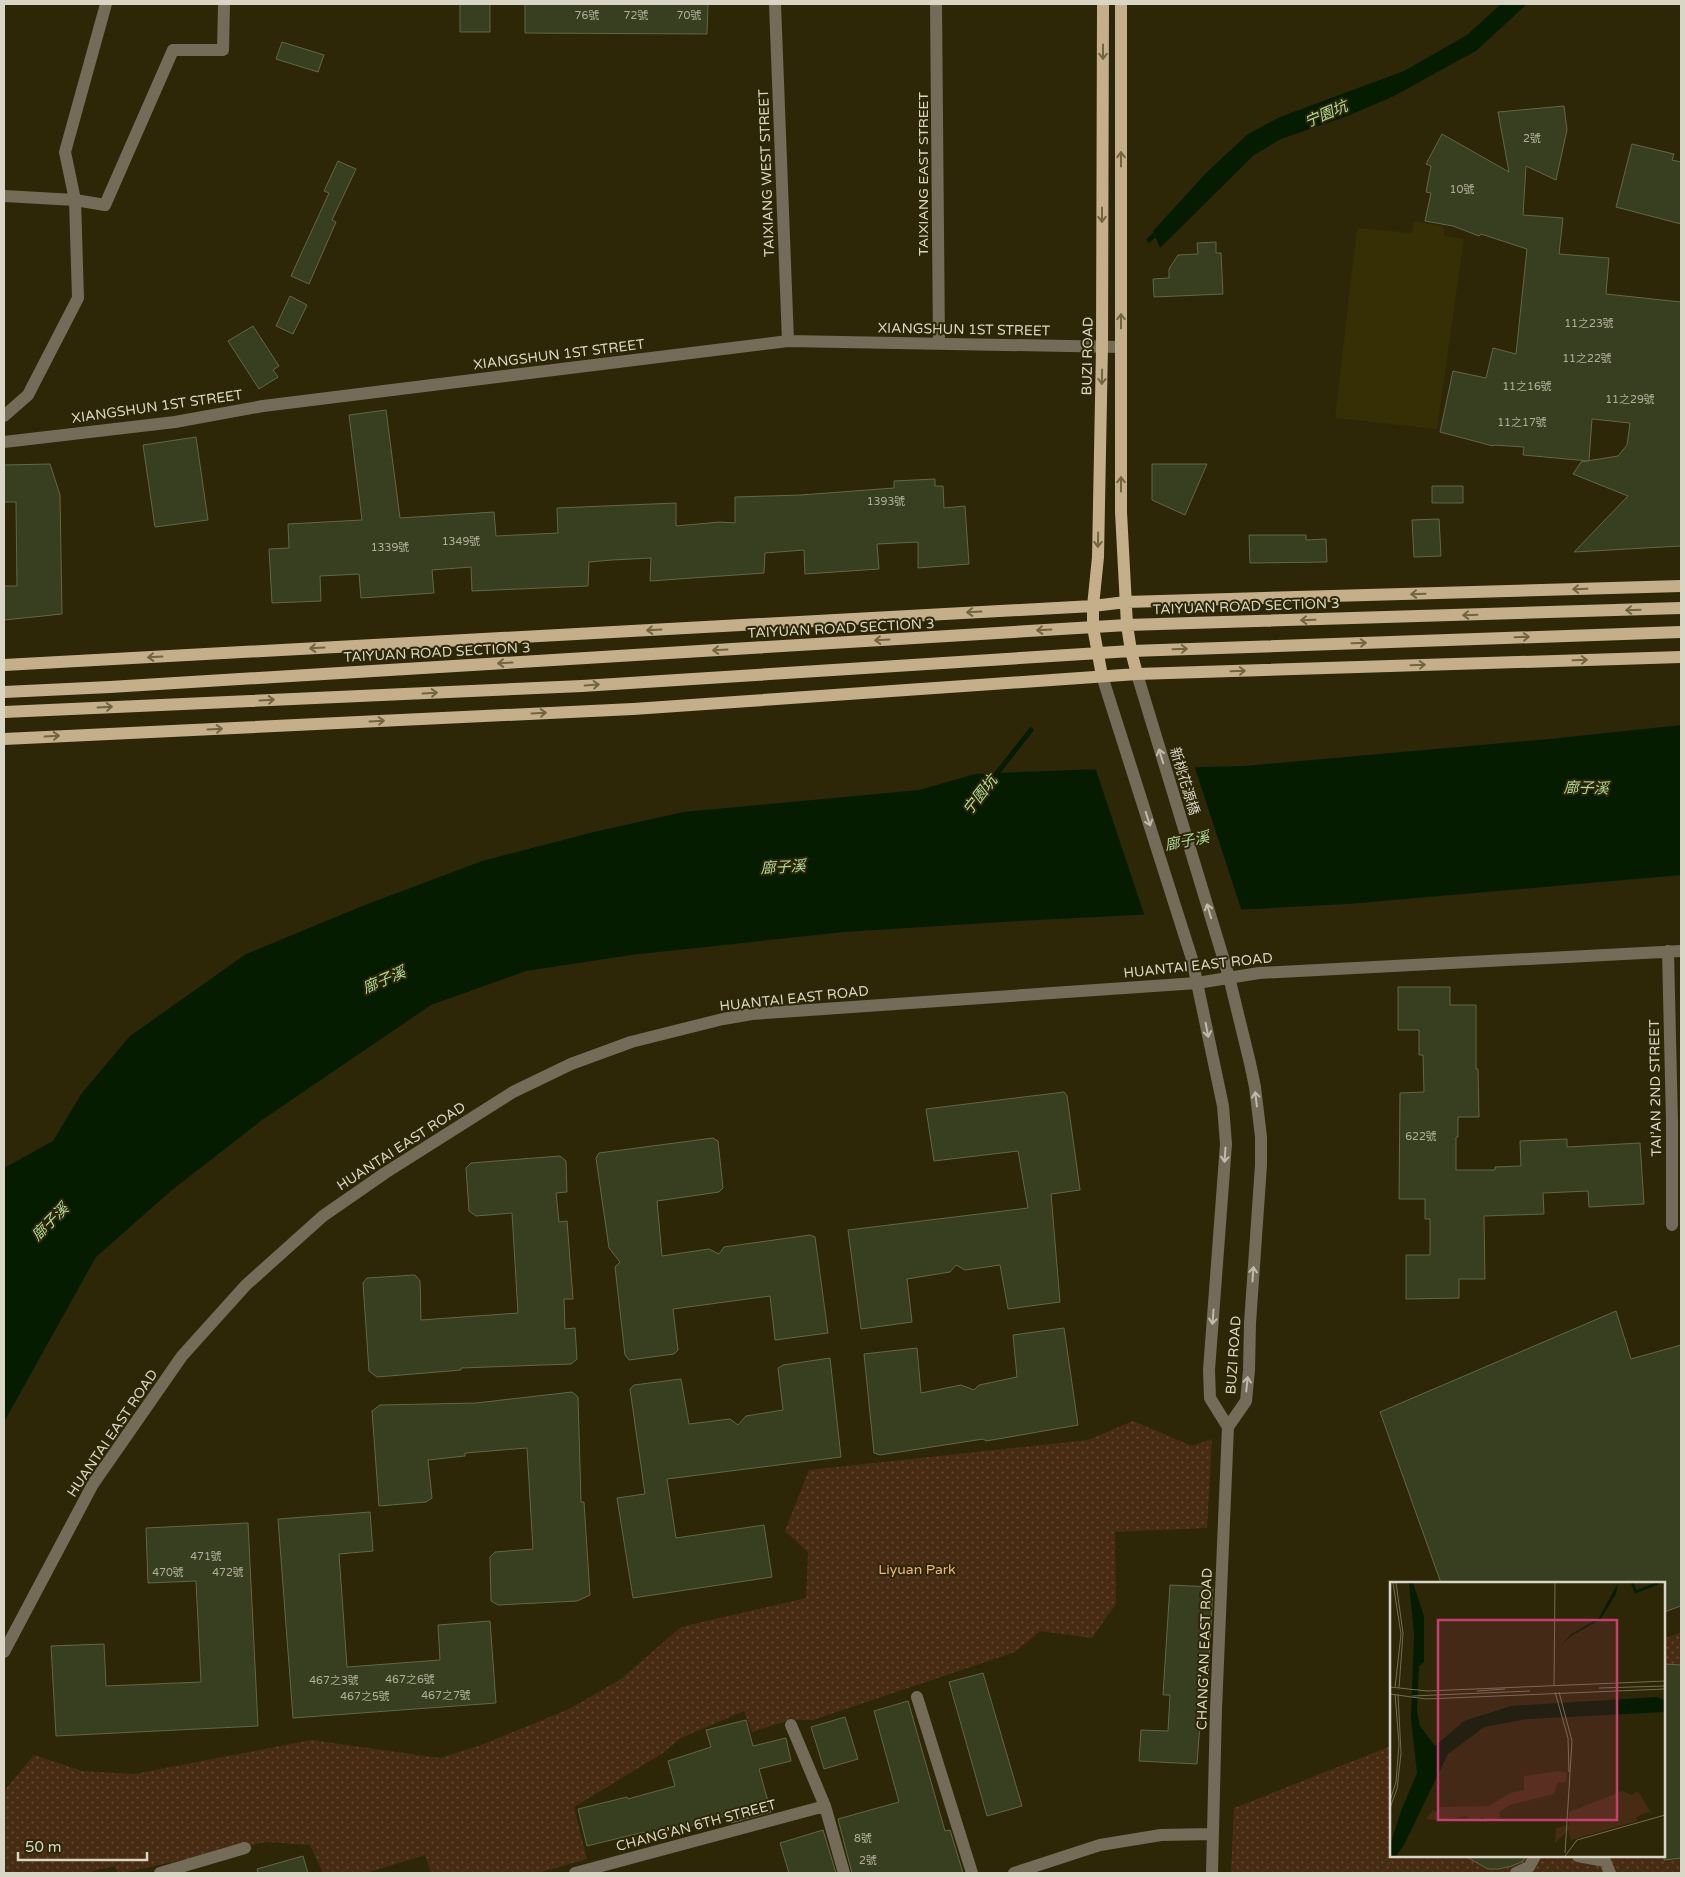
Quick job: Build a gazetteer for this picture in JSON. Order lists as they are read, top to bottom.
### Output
{
  "streets": {
    "main road": ["BUZI ROAD", "TAIYUAN ROAD SECTION 3"],
    "street": [
      "TAIXIANG WEST STREET",
      "TAIXIANG EAST STREET",
      "XIANGSHUN 1ST STREET",
      "新桃花源橋",
      "HUANTAI EAST ROAD",
      "TAI’AN 2ND STREET",
      "CHANG’AN EAST ROAD",
      "CHANG’AN 6TH STREET"
    ]
  },
  "crossings": [
    ["TAIXIANG WEST STREET", "XIANGSHUN 1ST STREET"],
    ["TAIXIANG EAST STREET", "XIANGSHUN 1ST STREET"],
    ["XIANGSHUN 1ST STREET", "BUZI ROAD"],
    ["BUZI ROAD", "TAIYUAN ROAD SECTION 3"],
    ["BUZI ROAD", "新桃花源橋"],
    ["BUZI ROAD", "HUANTAI EAST ROAD"],
    ["BUZI ROAD", "CHANG’AN EAST ROAD"],
    ["HUANTAI EAST ROAD", "TAI’AN 2ND STREET"]
  ],
  "one_way": ["新桃花源橋"],
  "water": ["宁園坑", "廍子溪"],
  "parks": ["Liyuan Park"],
  "house_numbers": [
    "76號",
    "72號",
    "70號",
    "2號",
    "10號",
    "11之23號",
    "11之22號",
    "11之16號",
    "11之29號",
    "11之17號",
    "1393號",
    "1349號",
    "1339號",
    "622號",
    "471號",
    "470號",
    "472號",
    "467之6號",
    "467之3號",
    "467之7號",
    "467之5號",
    "8號",
    "2號"
  ],
  "scale_bar": "50 m"
}
